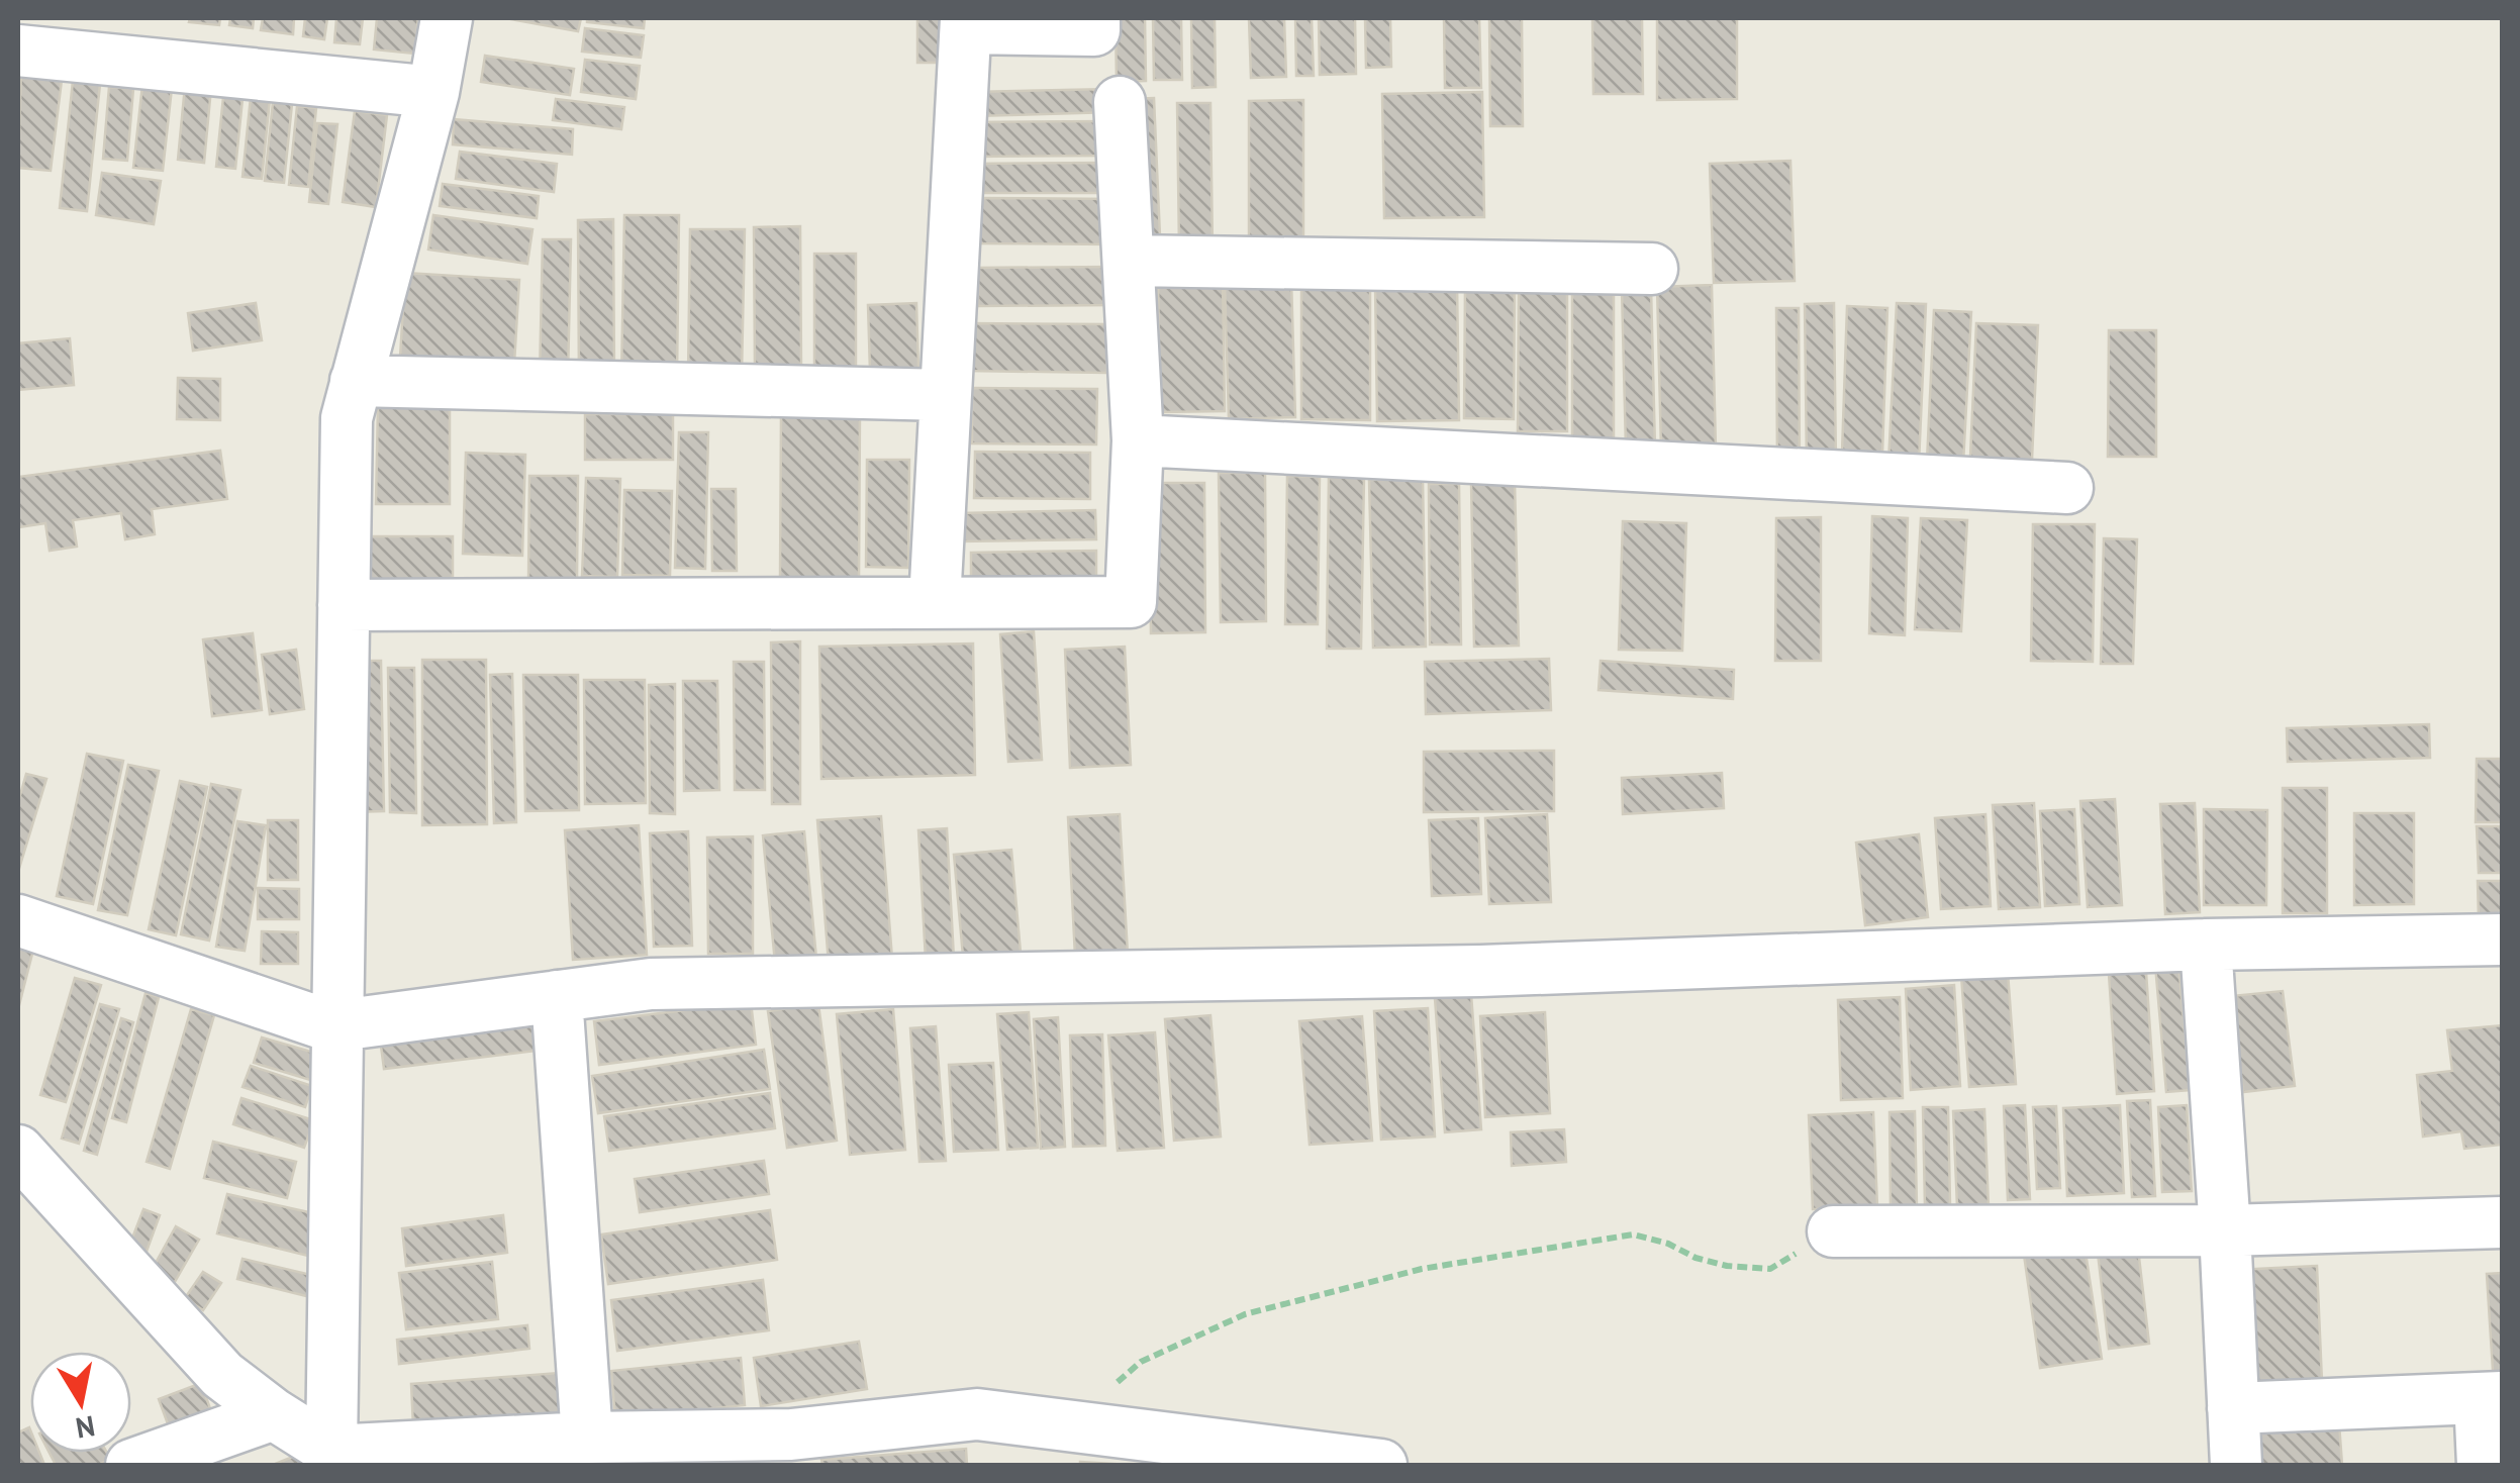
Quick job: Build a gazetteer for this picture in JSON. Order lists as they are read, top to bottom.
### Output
{
  "north": "bottom"
}
